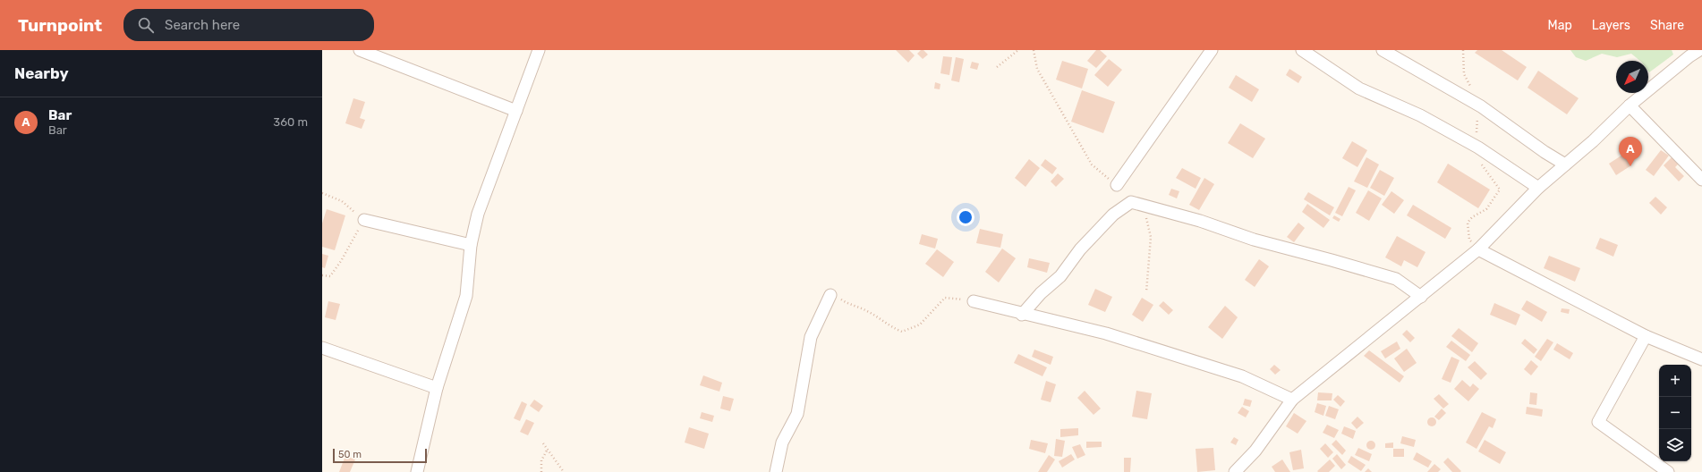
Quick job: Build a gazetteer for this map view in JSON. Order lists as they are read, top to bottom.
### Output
{
  "scale_bar": "50 m",
  "north": "bottom left",
  "page": {
    "header": "Turnpoint",
    "search": "Search here",
    "nav": ["Map", "Layers", "Share"],
    "heading": "Nearby",
    "list": [
      {
        "mark": "A",
        "name": "Bar",
        "note": "Bar",
        "value": "360 m"
      }
    ],
    "pins": "A",
    "map_buttons": ["+", "−"],
    "scale": "50 m"
  }
}
